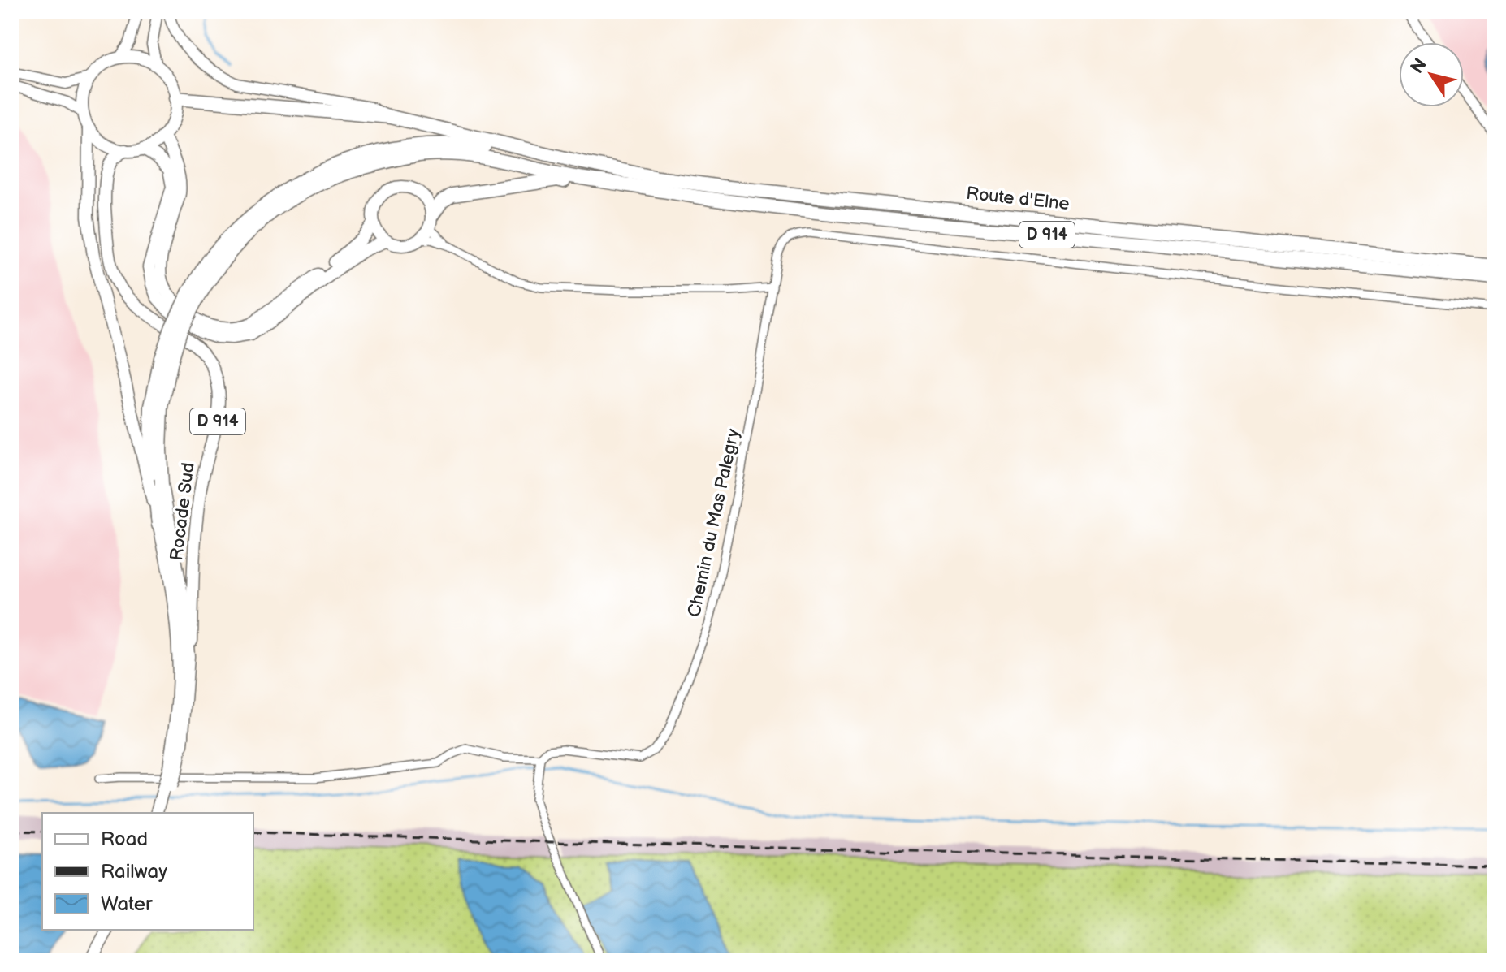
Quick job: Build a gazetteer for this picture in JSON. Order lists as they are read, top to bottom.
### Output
{
  "streets": {
    "highway": ["Route d'Elne", "D 914"],
    "main road": ["Rocade Sud"],
    "street": ["Chemin du Mas Palegry"]
  },
  "crossings": [
    ["Route d'Elne", "D 914"],
    ["D 914", "Rocade Sud"]
  ],
  "legend": ["Road", "Railway", "Water"],
  "north": "top left"
}
